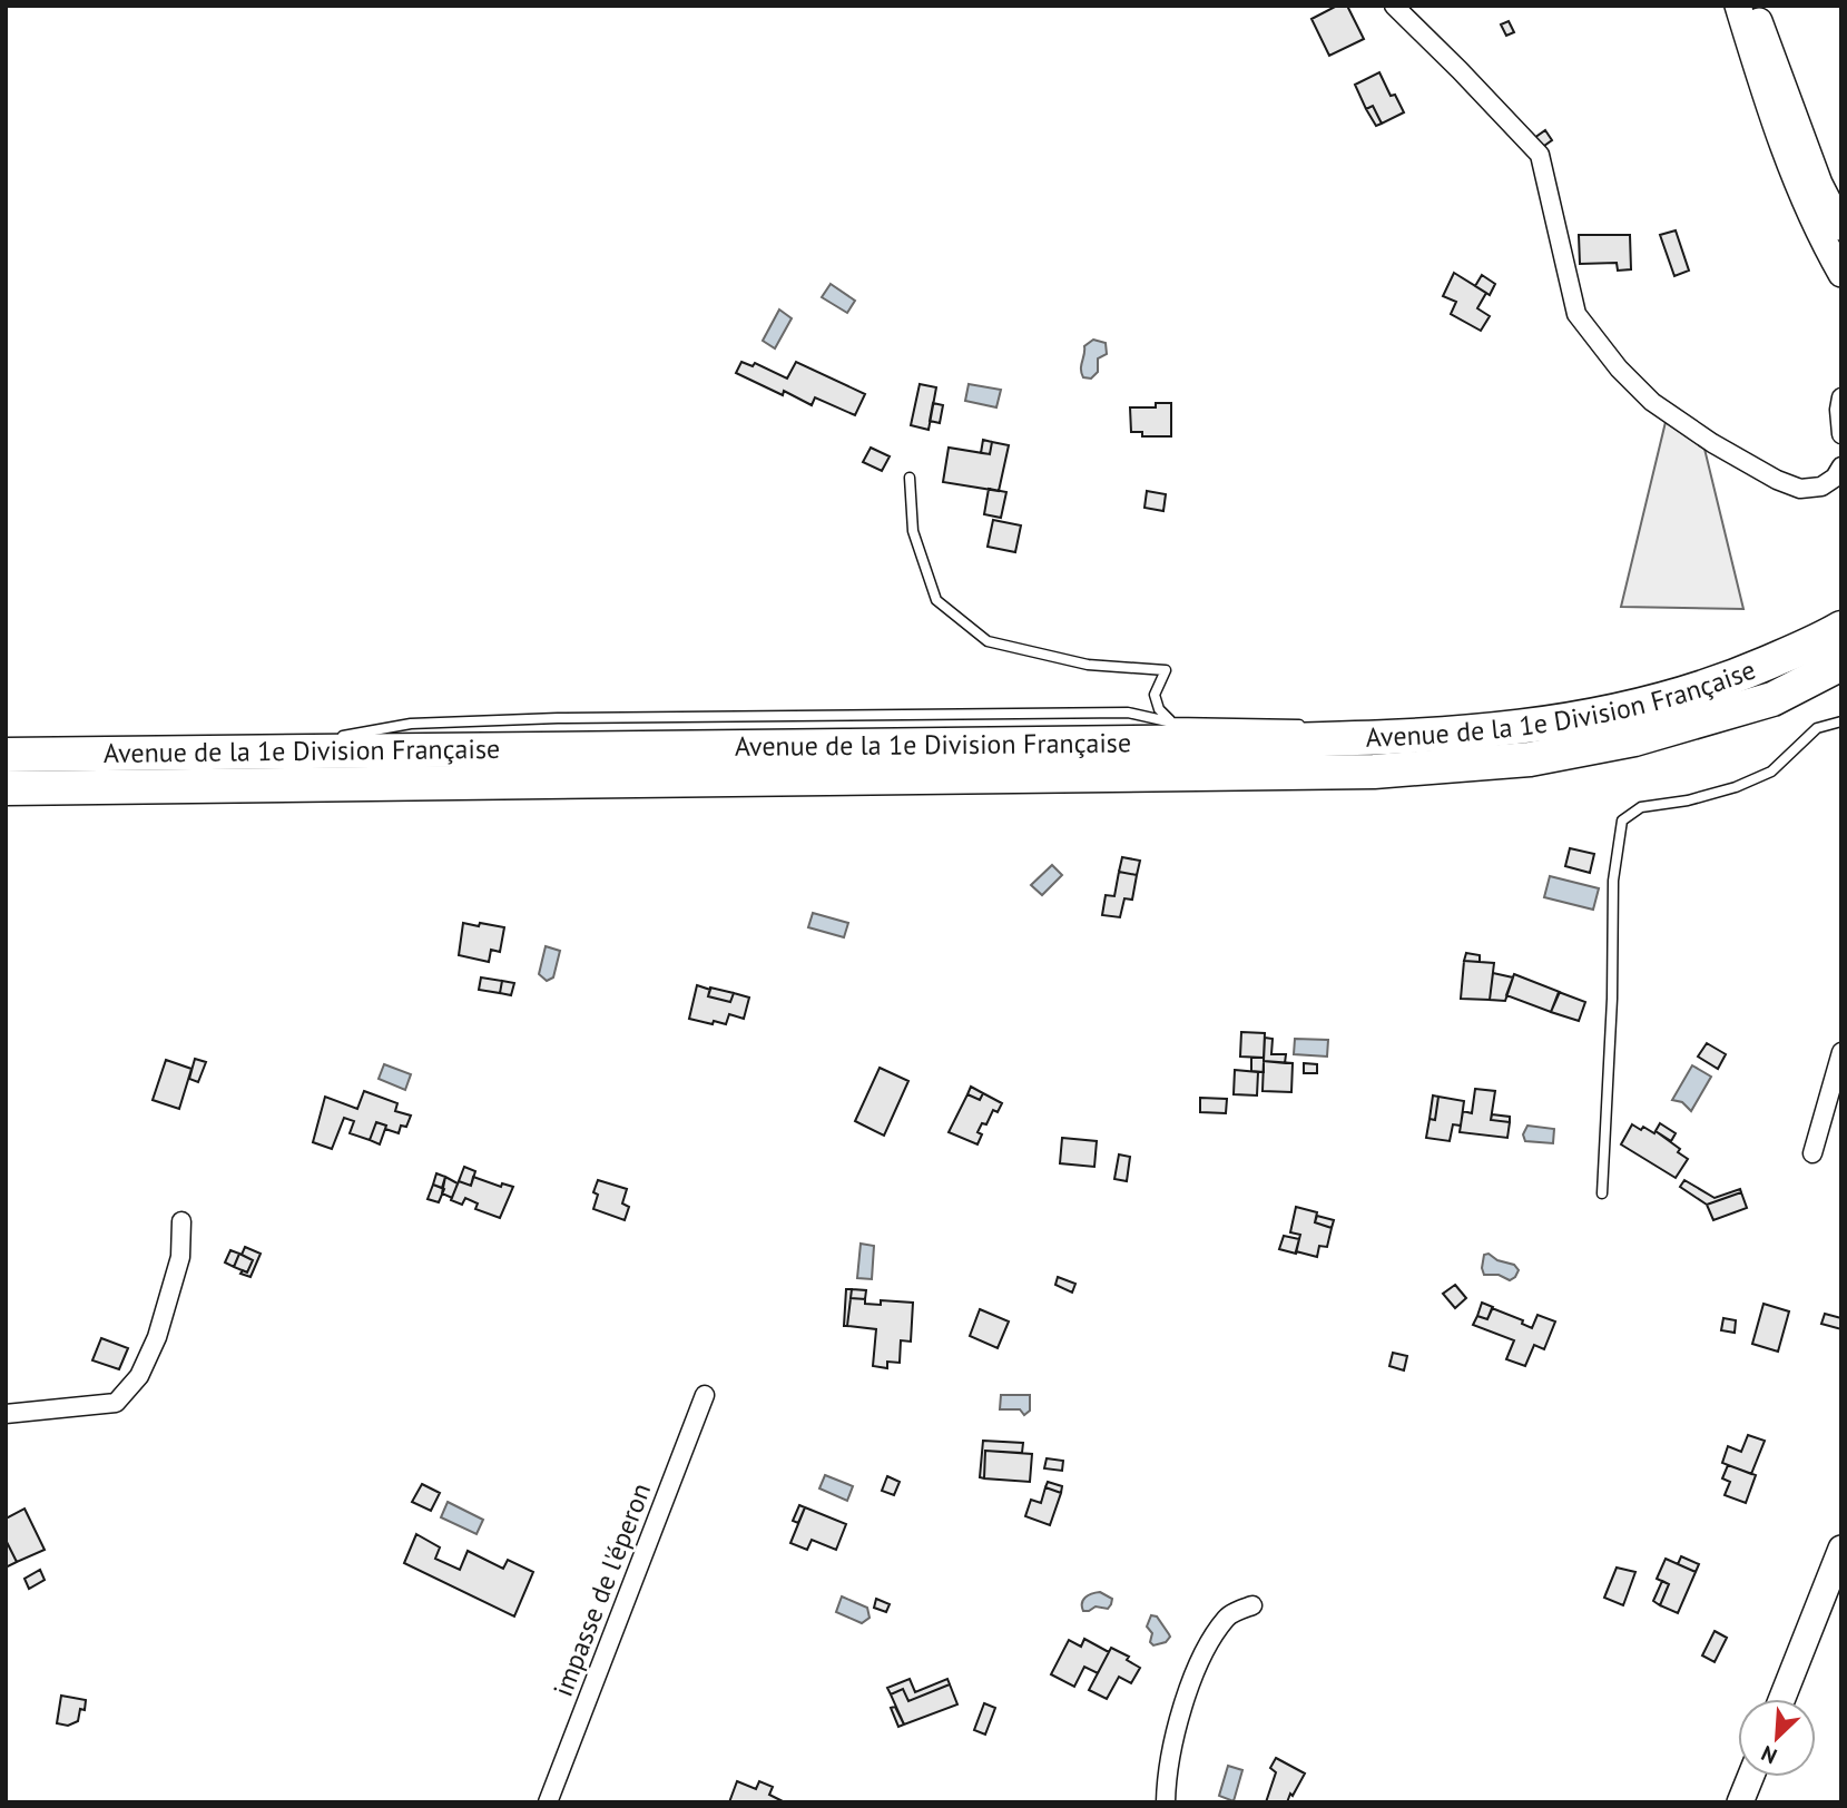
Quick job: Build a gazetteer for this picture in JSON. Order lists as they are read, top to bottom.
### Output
{
  "streets": {
    "highway": ["Avenue de la 1e Division Française"],
    "street": ["impasse de l'éperon"]
  },
  "north": "bottom left"
}
